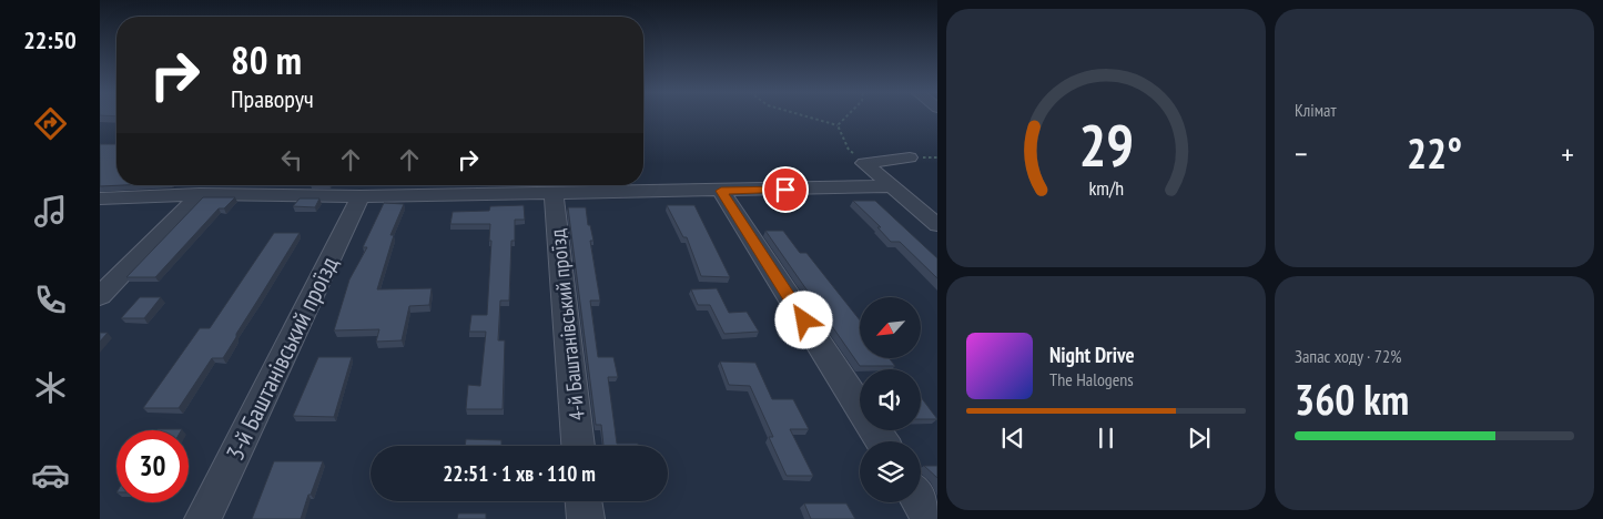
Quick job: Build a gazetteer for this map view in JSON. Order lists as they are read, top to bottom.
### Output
{
  "streets": {
    "street": ["4-й Баштанівський проїзд", "3-й Баштанівський проїзд"]
  },
  "north": "bottom left",
  "page": {
    "tabs": "22:50",
    "tile": [
      "Клімат",
      ["Запас ходу · 72%", "360 km"]
    ],
    "turn": ["80 m", "Праворуч"],
    "heat": ["−", "22°", "+"],
    "song": ["Night Drive", "The Halogens"],
    "limit": "30",
    "trip": "22:51 · 1 хв · 110 m",
    "gauge": ["29", "km/h"]
  }
}
